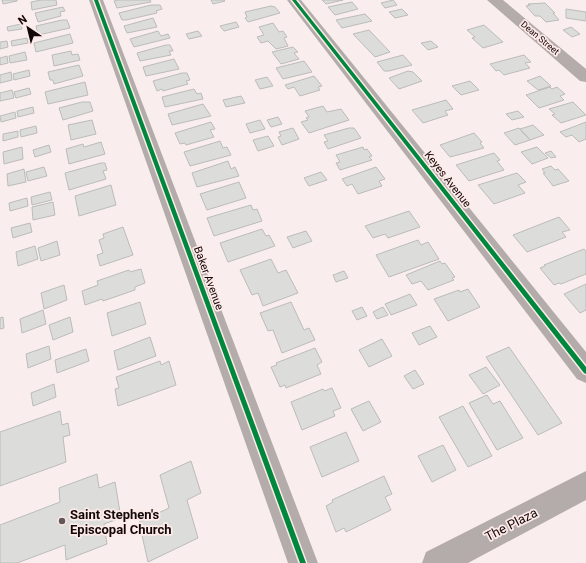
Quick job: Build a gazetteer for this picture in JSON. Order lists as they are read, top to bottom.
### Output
{
  "streets": {
    "street": [
      "Dean Street",
      "Keyes Avenue",
      "Baker Avenue",
      "The Plaza"
    ]
  },
  "places": ["Saint Stephen's Episcopal Church"],
  "north": "top left"
}
